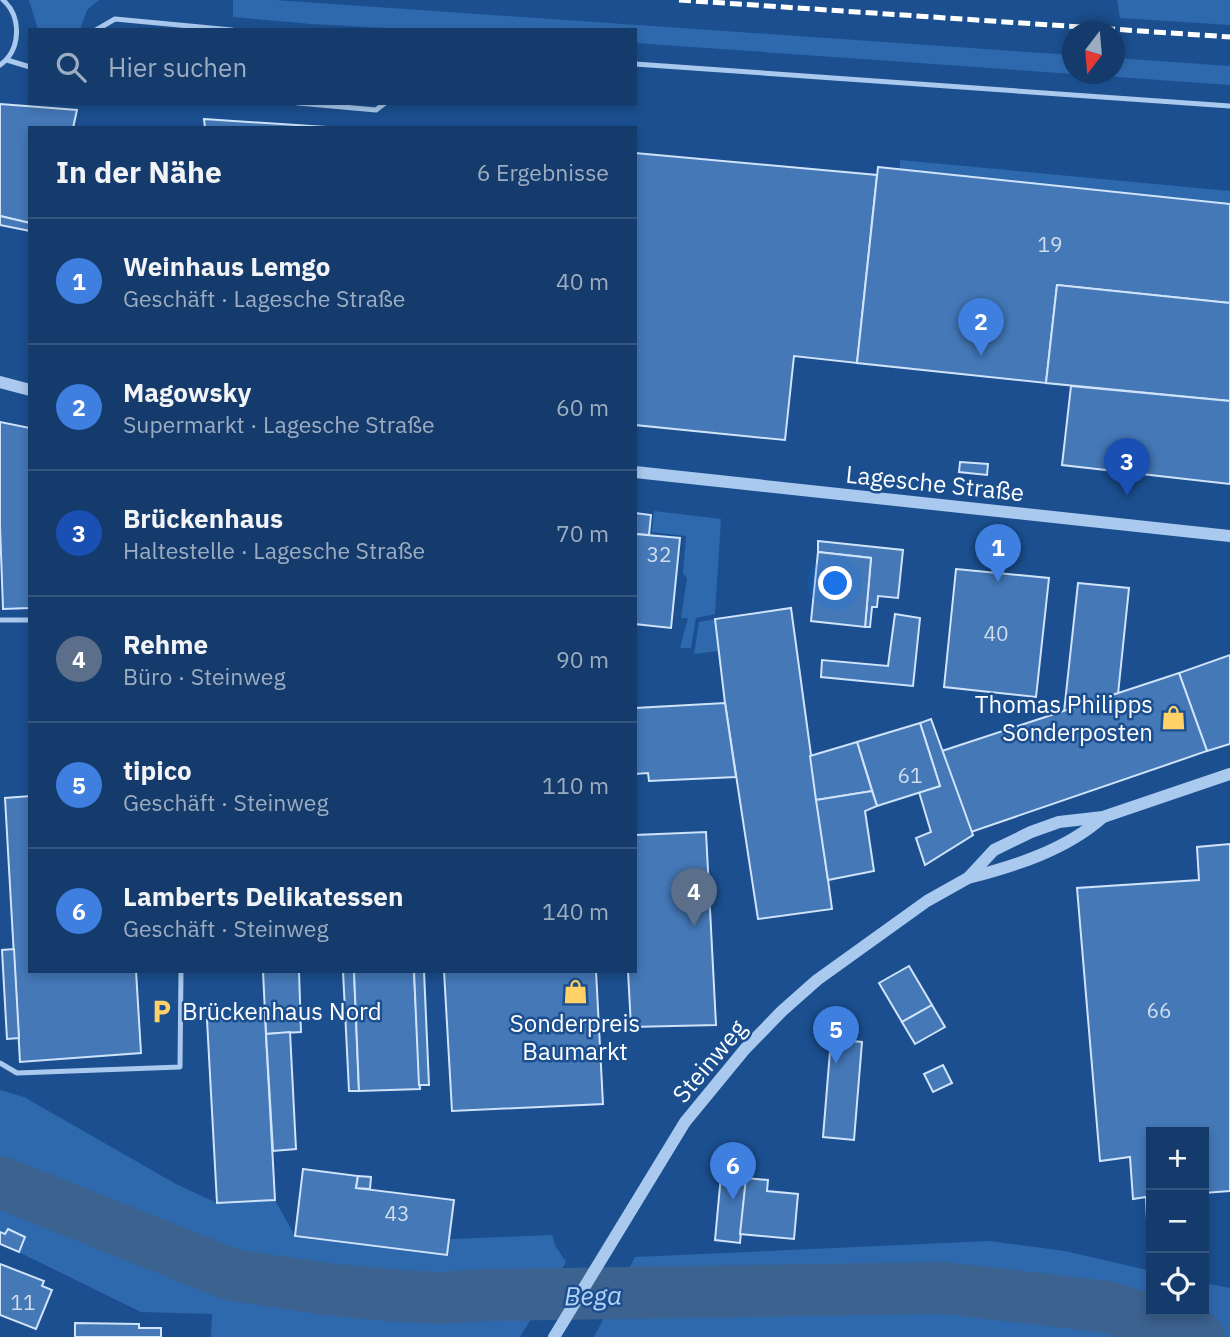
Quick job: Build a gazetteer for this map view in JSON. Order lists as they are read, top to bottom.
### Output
{
  "streets": {
    "street": ["Lagesche Straße", "Steinweg"]
  },
  "water": ["Bega"],
  "places": {
    "shop": ["Thomas Philipps Sonderposten", "Sonderpreis Baumarkt"],
    "parking": ["Brückenhaus Nord"]
  },
  "house_numbers": [
    "19",
    "32",
    "40",
    "61",
    "66",
    "43",
    "11"
  ],
  "north": "bottom",
  "page": {
    "search": "Hier suchen",
    "heading": ["In der Nähe", "6 Ergebnisse"],
    "list": [
      {
        "mark": "1",
        "name": "Weinhaus Lemgo",
        "note": "Geschäft · Lagesche Straße",
        "value": "40 m"
      },
      {
        "mark": "2",
        "name": "Magowsky",
        "note": "Supermarkt · Lagesche Straße",
        "value": "60 m"
      },
      {
        "mark": "3",
        "name": "Brückenhaus",
        "note": "Haltestelle · Lagesche Straße",
        "value": "70 m"
      },
      {
        "mark": "4",
        "name": "Rehme",
        "note": "Büro · Steinweg",
        "value": "90 m"
      },
      {
        "mark": "5",
        "name": "tipico",
        "note": "Geschäft · Steinweg",
        "value": "110 m"
      },
      {
        "mark": "6",
        "name": "Lamberts Delikatessen",
        "note": "Geschäft · Steinweg",
        "value": "140 m"
      }
    ],
    "pins": [
      "2",
      "3",
      "1",
      "4",
      "5",
      "6"
    ],
    "map_buttons": ["+", "−"]
  }
}
